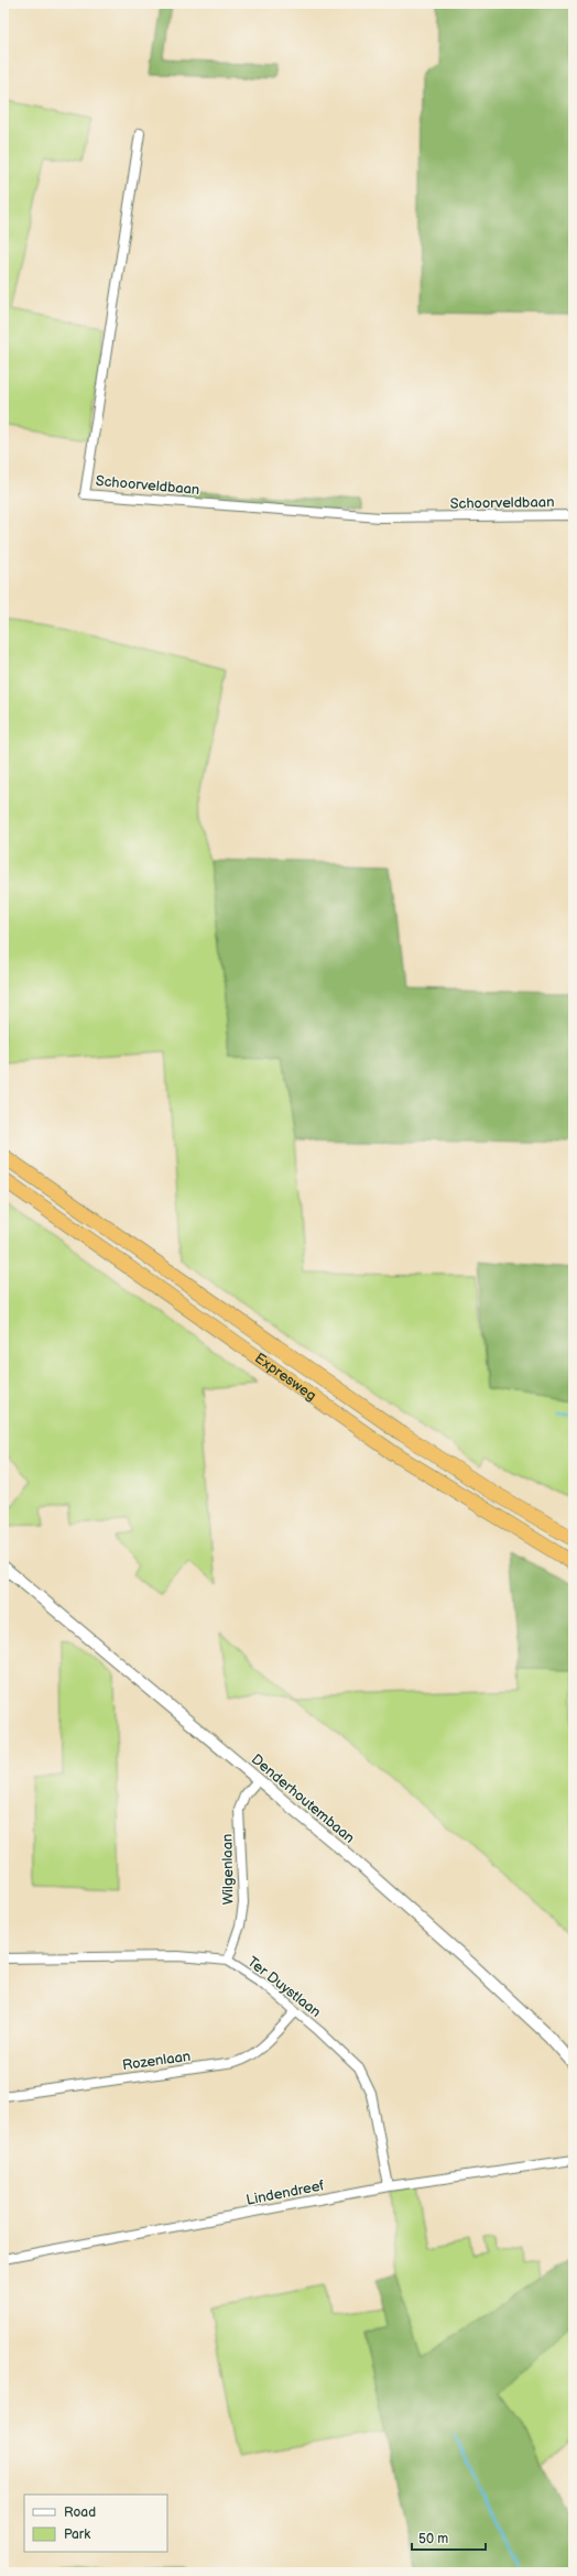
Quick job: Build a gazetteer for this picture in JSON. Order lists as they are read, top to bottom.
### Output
{
  "streets": {
    "highway": ["Expresweg"],
    "street": [
      "Schoorveldbaan",
      "Denderhoutembaan",
      "Wilgenlaan",
      "Ter Duystlaan",
      "Rozenlaan",
      "Lindendreef"
    ]
  },
  "crossings": [
    ["Denderhoutembaan", "Wilgenlaan"],
    ["Wilgenlaan", "Ter Duystlaan"],
    ["Ter Duystlaan", "Rozenlaan"],
    ["Ter Duystlaan", "Lindendreef"]
  ],
  "legend": ["Road", "Park"],
  "scale_bar": "50 m"
}
